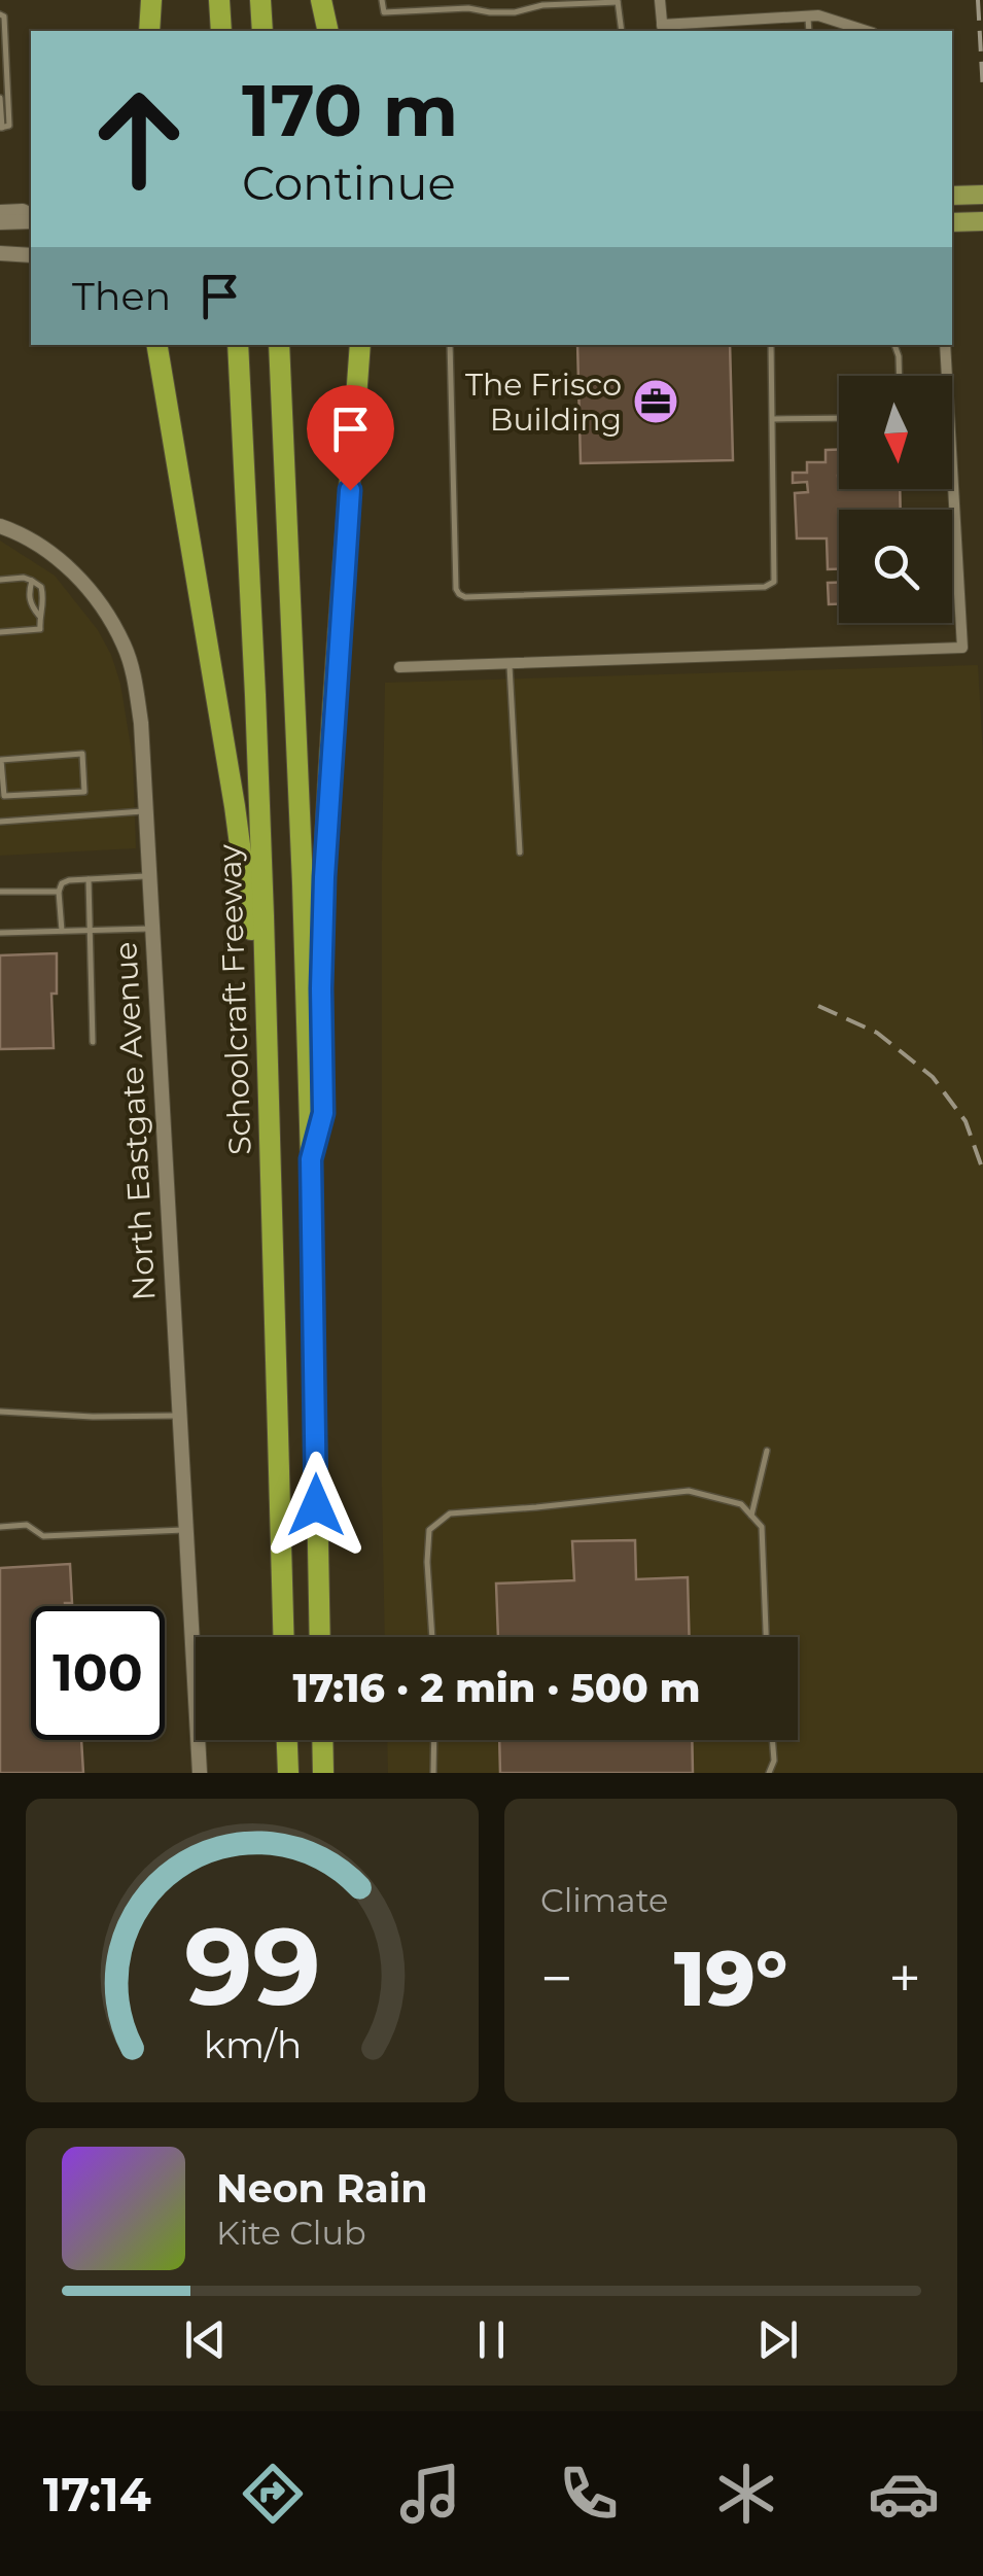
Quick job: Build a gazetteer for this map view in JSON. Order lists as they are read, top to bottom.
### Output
{
  "streets": {
    "highway": ["Schoolcraft Freeway"],
    "street": ["North Eastgate Avenue"]
  },
  "places": {
    "office": ["The Frisco Building"]
  },
  "north": "bottom",
  "page": {
    "turn": ["170 m", "Continue"],
    "then": "Then",
    "limit": "100",
    "trip": "17:16 · 2 min · 500 m",
    "tile": "Climate",
    "heat": ["−", "19°", "+"],
    "song": ["Neon Rain", "Kite Club"],
    "tabs": "17:14",
    "gauge": ["99", "km/h"]
  }
}
